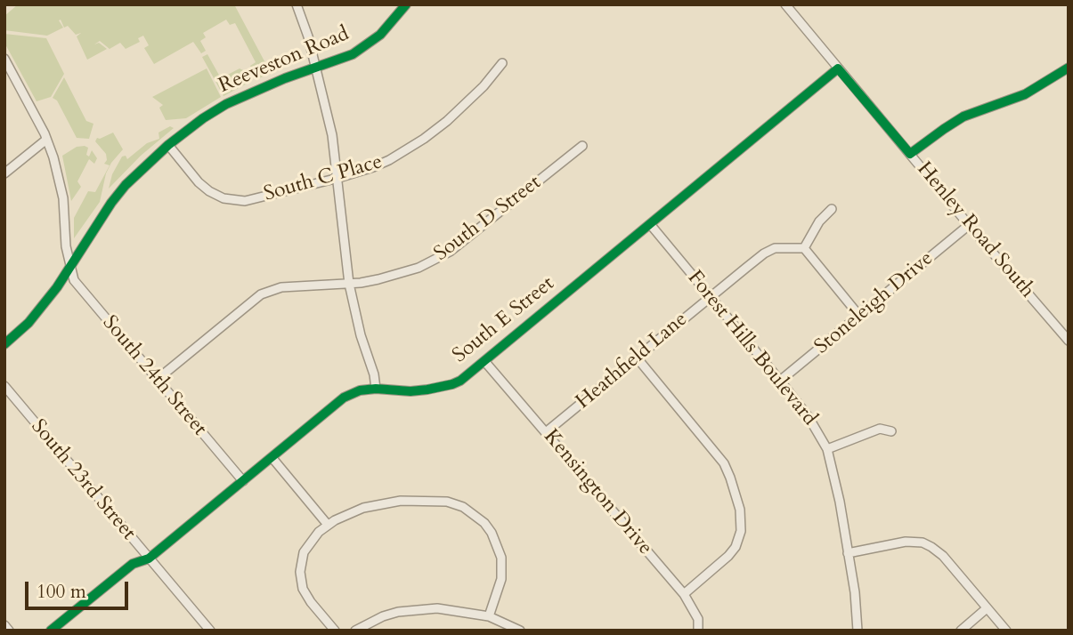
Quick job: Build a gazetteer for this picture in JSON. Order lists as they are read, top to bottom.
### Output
{
  "streets": {
    "street": [
      "Reeveston Road",
      "South C Place",
      "South D Street",
      "Henley Road South",
      "Stoneleigh Drive",
      "South E Street",
      "Forest Hills Boulevard",
      "Heathfield Lane",
      "South 24th Street",
      "South 23rd Street",
      "Kensington Drive"
    ]
  },
  "crossings": [
    ["Reeveston Road", "South C Place"],
    ["Reeveston Road", "South 24th Street"],
    ["South D Street", "South 24th Street"],
    ["Henley Road South", "Stoneleigh Drive"],
    ["Henley Road South", "South E Street"],
    ["Stoneleigh Drive", "Forest Hills Boulevard"],
    ["South E Street", "Forest Hills Boulevard"],
    ["South E Street", "South 24th Street"],
    ["South E Street", "South 23rd Street"],
    ["South E Street", "Kensington Drive"],
    ["Forest Hills Boulevard", "Heathfield Lane"],
    ["Heathfield Lane", "Kensington Drive"]
  ],
  "scale_bar": "100 m"
}
